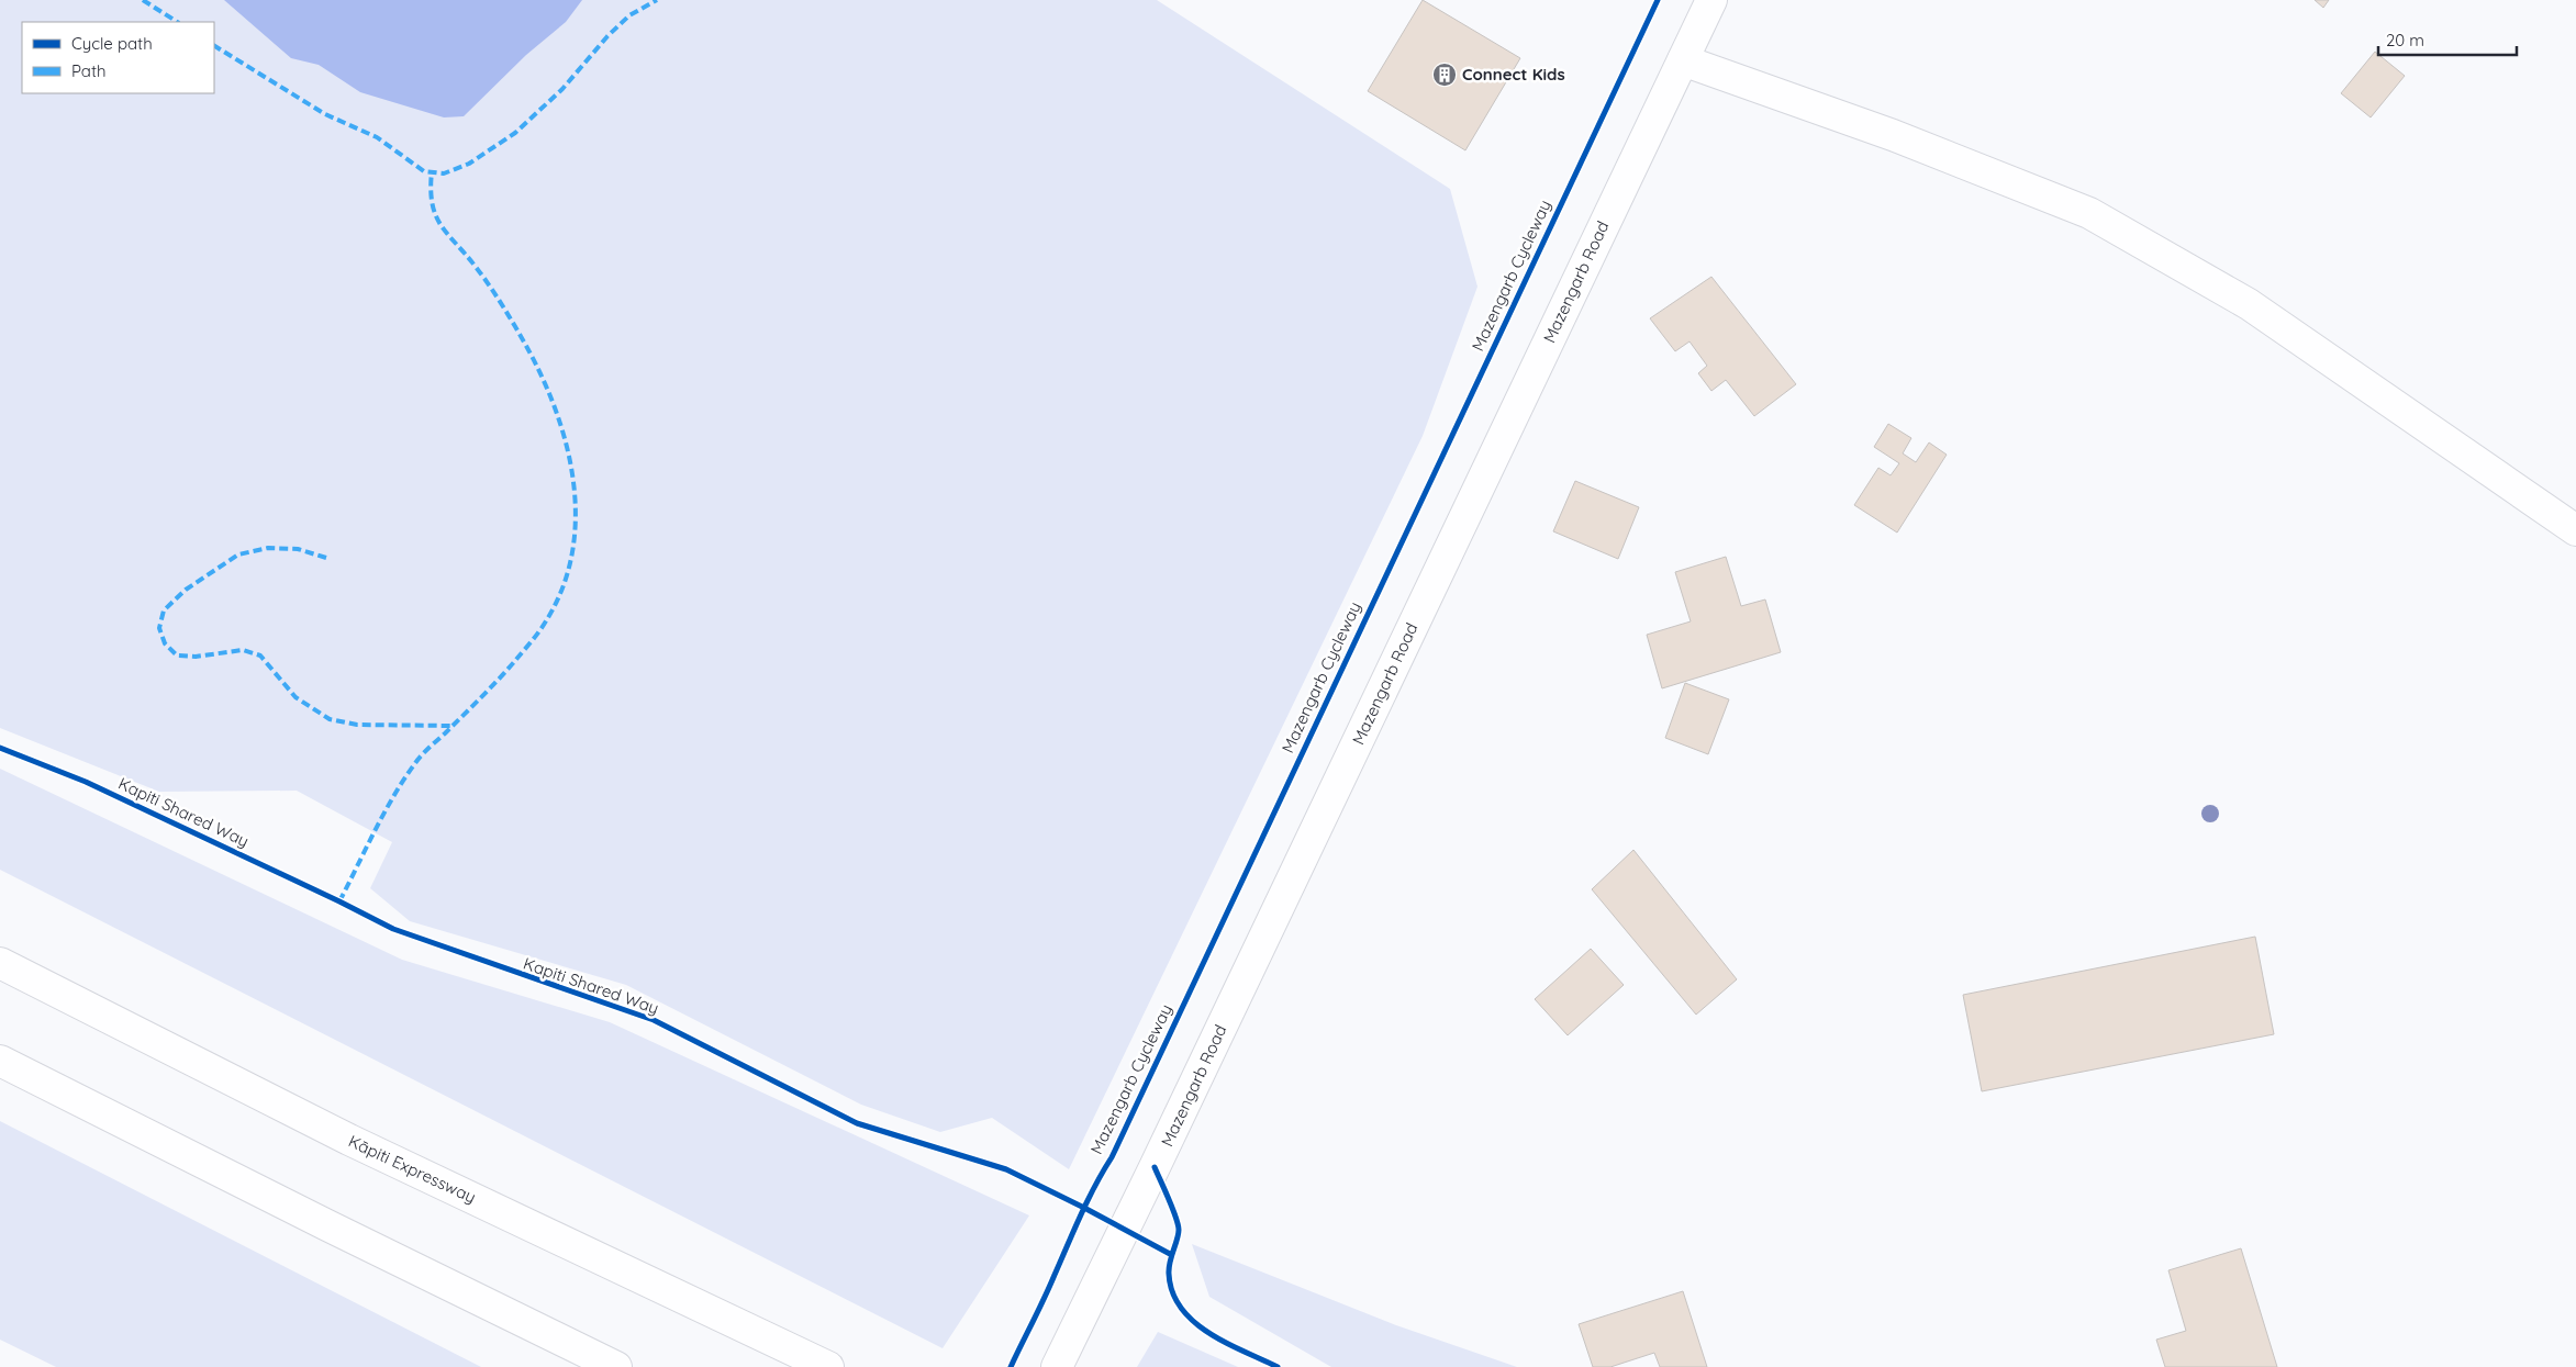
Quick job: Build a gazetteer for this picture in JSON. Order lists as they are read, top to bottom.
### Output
{
  "streets": {
    "main road": ["Mazengarb Road", "Kāpiti Expressway"],
    "cycle path": ["Mazengarb Cycleway", "Kapiti Shared Way"]
  },
  "places": {
    "building": ["Connect Kids"]
  },
  "legend": ["Cycle path", "Path"],
  "scale_bar": "20 m"
}
